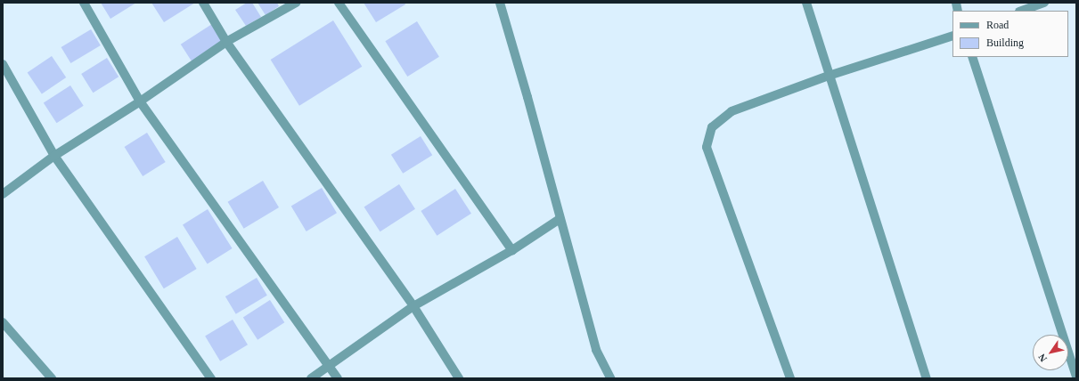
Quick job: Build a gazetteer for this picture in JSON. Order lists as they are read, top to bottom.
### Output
{
  "legend": ["Road", "Building"],
  "north": "bottom left"
}
